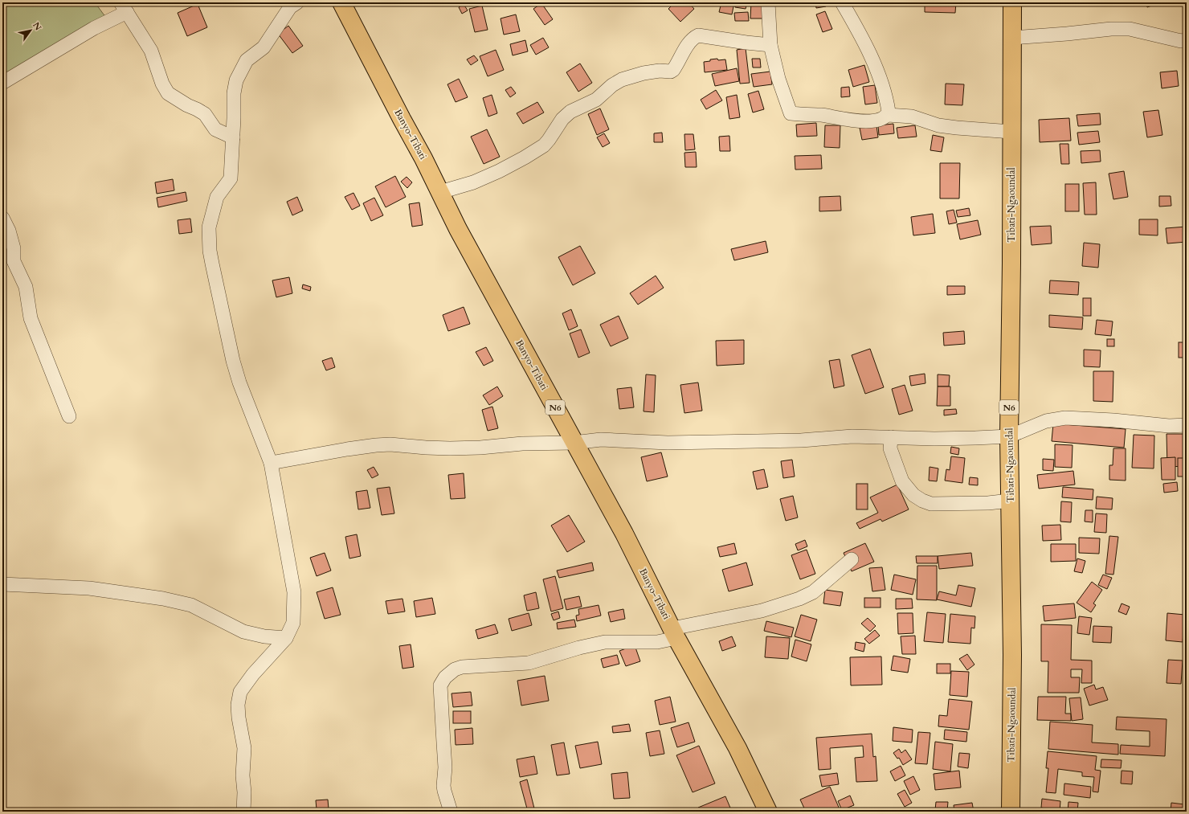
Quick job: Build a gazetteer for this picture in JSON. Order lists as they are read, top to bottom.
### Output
{
  "streets": {
    "highway": ["Banyo-Tibati", "Tibati-Ngaoundal", "N6"]
  },
  "north": "top right"
}
